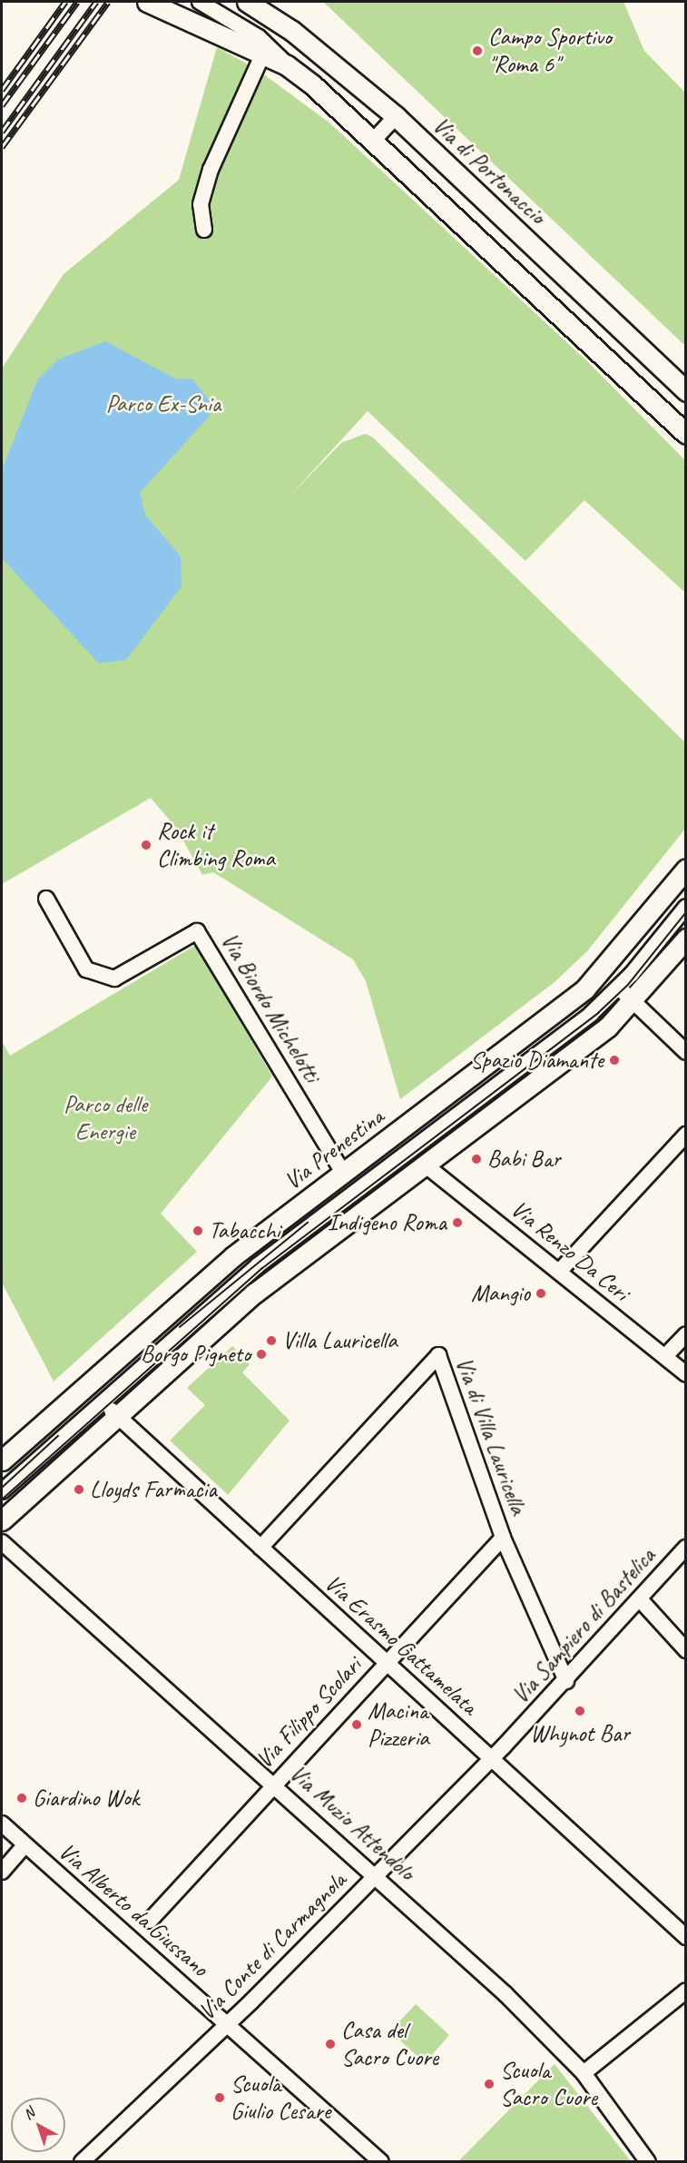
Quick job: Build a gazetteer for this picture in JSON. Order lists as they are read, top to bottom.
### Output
{
  "streets": {
    "main road": ["Via di Portonaccio", "Via Prenestina"],
    "street": [
      "Via Biordo Michelotti",
      "Via Renzo Da Ceri",
      "Via di Villa Lauricella",
      "Via Sampiero di Bastelica",
      "Via Erasmo Gattamelata",
      "Via Filippo Scolari",
      "Via Muzio Attendolo",
      "Via Alberto da Giussano",
      "Via Conte di Carmagnola"
    ]
  },
  "crossings": [
    ["Via Biordo Michelotti", "Via Prenestina"],
    ["Via Prenestina", "Via Erasmo Gattamelata"],
    ["Via di Villa Lauricella", "Via Sampiero di Bastelica"],
    ["Via di Villa Lauricella", "Via Erasmo Gattamelata"],
    ["Via di Villa Lauricella", "Via Filippo Scolari"],
    ["Via Sampiero di Bastelica", "Via Erasmo Gattamelata"],
    ["Via Sampiero di Bastelica", "Via Conte di Carmagnola"],
    ["Via Erasmo Gattamelata", "Via Filippo Scolari"],
    ["Via Erasmo Gattamelata", "Via Conte di Carmagnola"],
    ["Via Filippo Scolari", "Via Muzio Attendolo"],
    ["Via Muzio Attendolo", "Via Conte di Carmagnola"],
    ["Via Alberto da Giussano", "Via Conte di Carmagnola"]
  ],
  "parks": ["Parco Ex-Snia", "Parco delle Energie"],
  "places": [
    "Campo Sportivo \"Roma 6\"",
    "Rock it Climbing Roma",
    "Spazio Diamante",
    "Babi Bar",
    "Indigeno Roma",
    "Tabacchi",
    "Mangio",
    "Villa Lauricella",
    "Borgo Pigneto",
    "Lloyds Farmacia",
    "Whynot Bar",
    "Macina Pizzeria",
    "Giardino Wok",
    "Casa del Sacro Cuore",
    "Scuola Sacro Cuore",
    "Scuola Giulio Cesare"
  ],
  "north": "top left"
}
